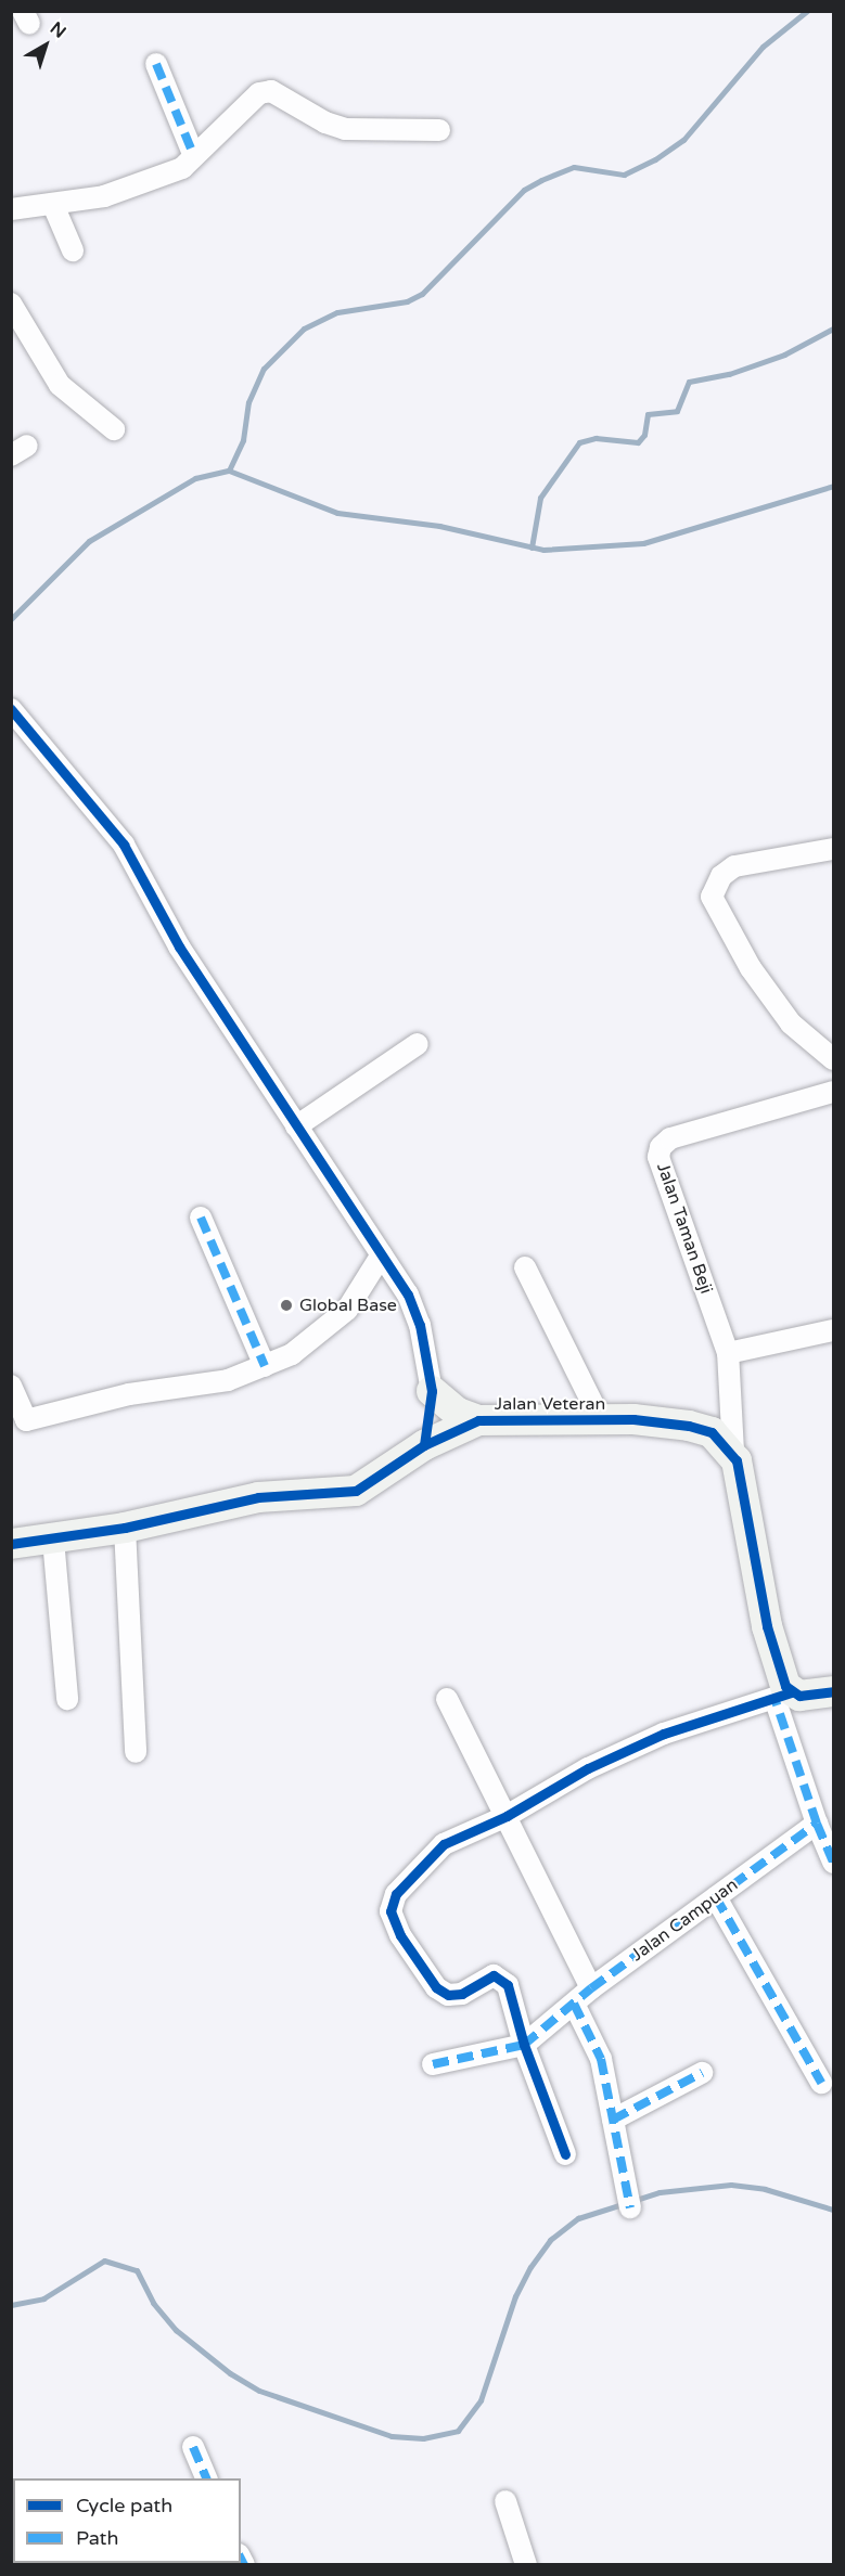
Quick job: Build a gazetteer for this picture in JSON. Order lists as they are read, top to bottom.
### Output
{
  "streets": {
    "street": ["Jalan Taman Beji", "Jalan Veteran", "Jalan Campuan"]
  },
  "crossings": [
    ["Jalan Taman Beji", "Jalan Veteran"]
  ],
  "places": ["Global Base"],
  "legend": ["Cycle path", "Path"],
  "north": "top right"
}
